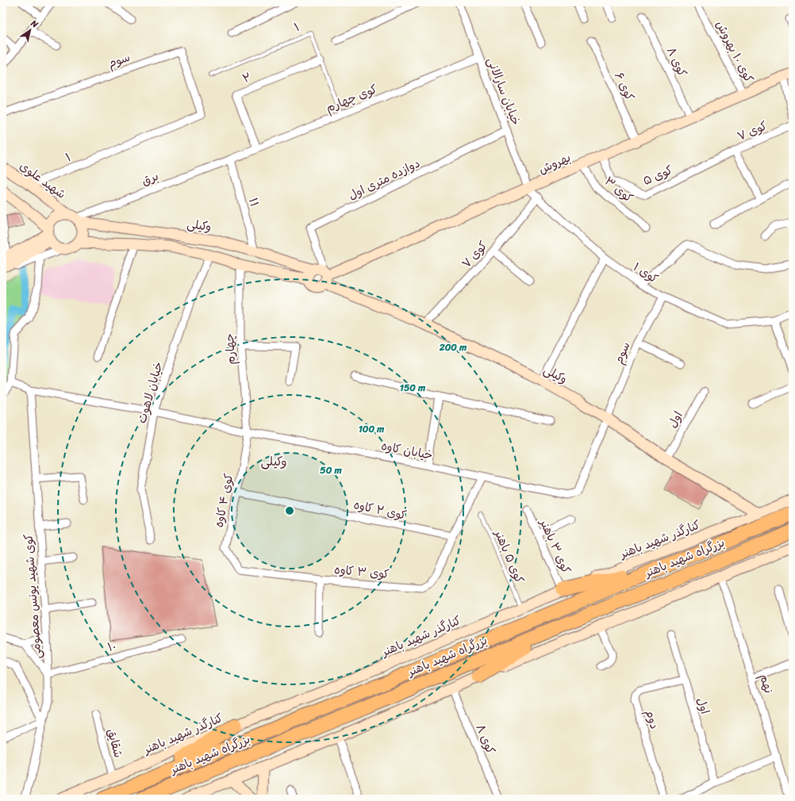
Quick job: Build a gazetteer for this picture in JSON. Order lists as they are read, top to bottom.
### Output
{
  "streets": {
    "highway": ["بزرگراه شهید باهنر"],
    "street": [
      "۱",
      "کوی ۱۰ بهروش",
      "سوم",
      "کوی ۸",
      "۲",
      "کوی ۶",
      "خیابان سارالانی",
      "کوی چهارم",
      "کوی ۷",
      "بهروش",
      "کوی ۵",
      "برق",
      "دوازده متری اول",
      "شهید علوی",
      "کوی ۳",
      "۱۱",
      "وکیلی",
      "کوی ۱",
      "چهارم",
      "خیابان لاهوت",
      "اول",
      "خیابان کاوه",
      "کوی ۴ کاوه",
      "کوی ۲ کاوه",
      "کنارگذر شهید باهنر",
      "کوی ۳ باهنر",
      "کوی ۳ کاوه",
      "کوی شهید یونس معصومی",
      "۱۰",
      "نهم",
      "دوم",
      "شقایق"
    ],
    "lane": ["کوی ۵ باهنر"]
  },
  "crossings": [
    ["۱", "سوم"],
    ["۱", "۲"],
    ["۱", "کوی چهارم"],
    ["۱", "شهید علوی"],
    ["کوی ۱۰ بهروش", "بهروش"],
    ["سوم", "وکیلی"],
    ["سوم", "کوی ۱"],
    ["سوم", "خیابان کاوه"],
    ["کوی ۸", "بهروش"],
    ["۲", "کوی چهارم"],
    ["کوی ۶", "بهروش"],
    ["خیابان سارالانی", "کوی چهارم"],
    ["خیابان سارالانی", "بهروش"],
    ["خیابان سارالانی", "دوازده متری اول"],
    ["خیابان سارالانی", "کوی ۱"],
    ["کوی چهارم", "برق"],
    ["کوی چهارم", "۱۱"],
    ["کوی ۷", "کوی ۵"],
    ["کوی ۷", "وکیلی"],
    ["کوی ۷", "کوی ۱"],
    ["بهروش", "کوی ۵"],
    ["بهروش", "دوازده متری اول"],
    ["بهروش", "کوی ۳"],
    ["بهروش", "وکیلی"],
    ["بهروش", "کوی ۱"],
    ["برق", "شهید علوی"],
    ["برق", "۱۱"],
    ["برق", "وکیلی"],
    ["دوازده متری اول", "وکیلی"],
    ["شهید علوی", "وکیلی"],
    ["۱۱", "وکیلی"],
    ["وکیلی", "اول"],
    ["وکیلی", "خیابان کاوه"],
    ["وکیلی", "کنارگذر شهید باهنر"],
    ["چهارم", "خیابان کاوه"],
    ["چهارم", "کوی ۴ کاوه"],
    ["خیابان لاهوت", "خیابان کاوه"],
    ["اول", "دوم"],
    ["خیابان کاوه", "کوی ۴ کاوه"],
    ["خیابان کاوه", "کوی شهید یونس معصومی"],
    ["کوی ۴ کاوه", "کوی ۲ کاوه"],
    ["کوی ۴ کاوه", "کوی ۳ کاوه"],
    ["کوی ۲ کاوه", "کوی ۳ کاوه"],
    ["کنارگذر شهید باهنر", "کوی ۳ باهنر"],
    ["کنارگذر شهید باهنر", "کوی ۵ باهنر"],
    ["کنارگذر شهید باهنر", "شقایق"],
    ["کوی شهید یونس معصومی", "۱۰"]
  ],
  "districts": ["وکیلی"],
  "north": "top right",
  "rings": [
    "200 m",
    "150 m",
    "100 m",
    "50 m"
  ]
}
